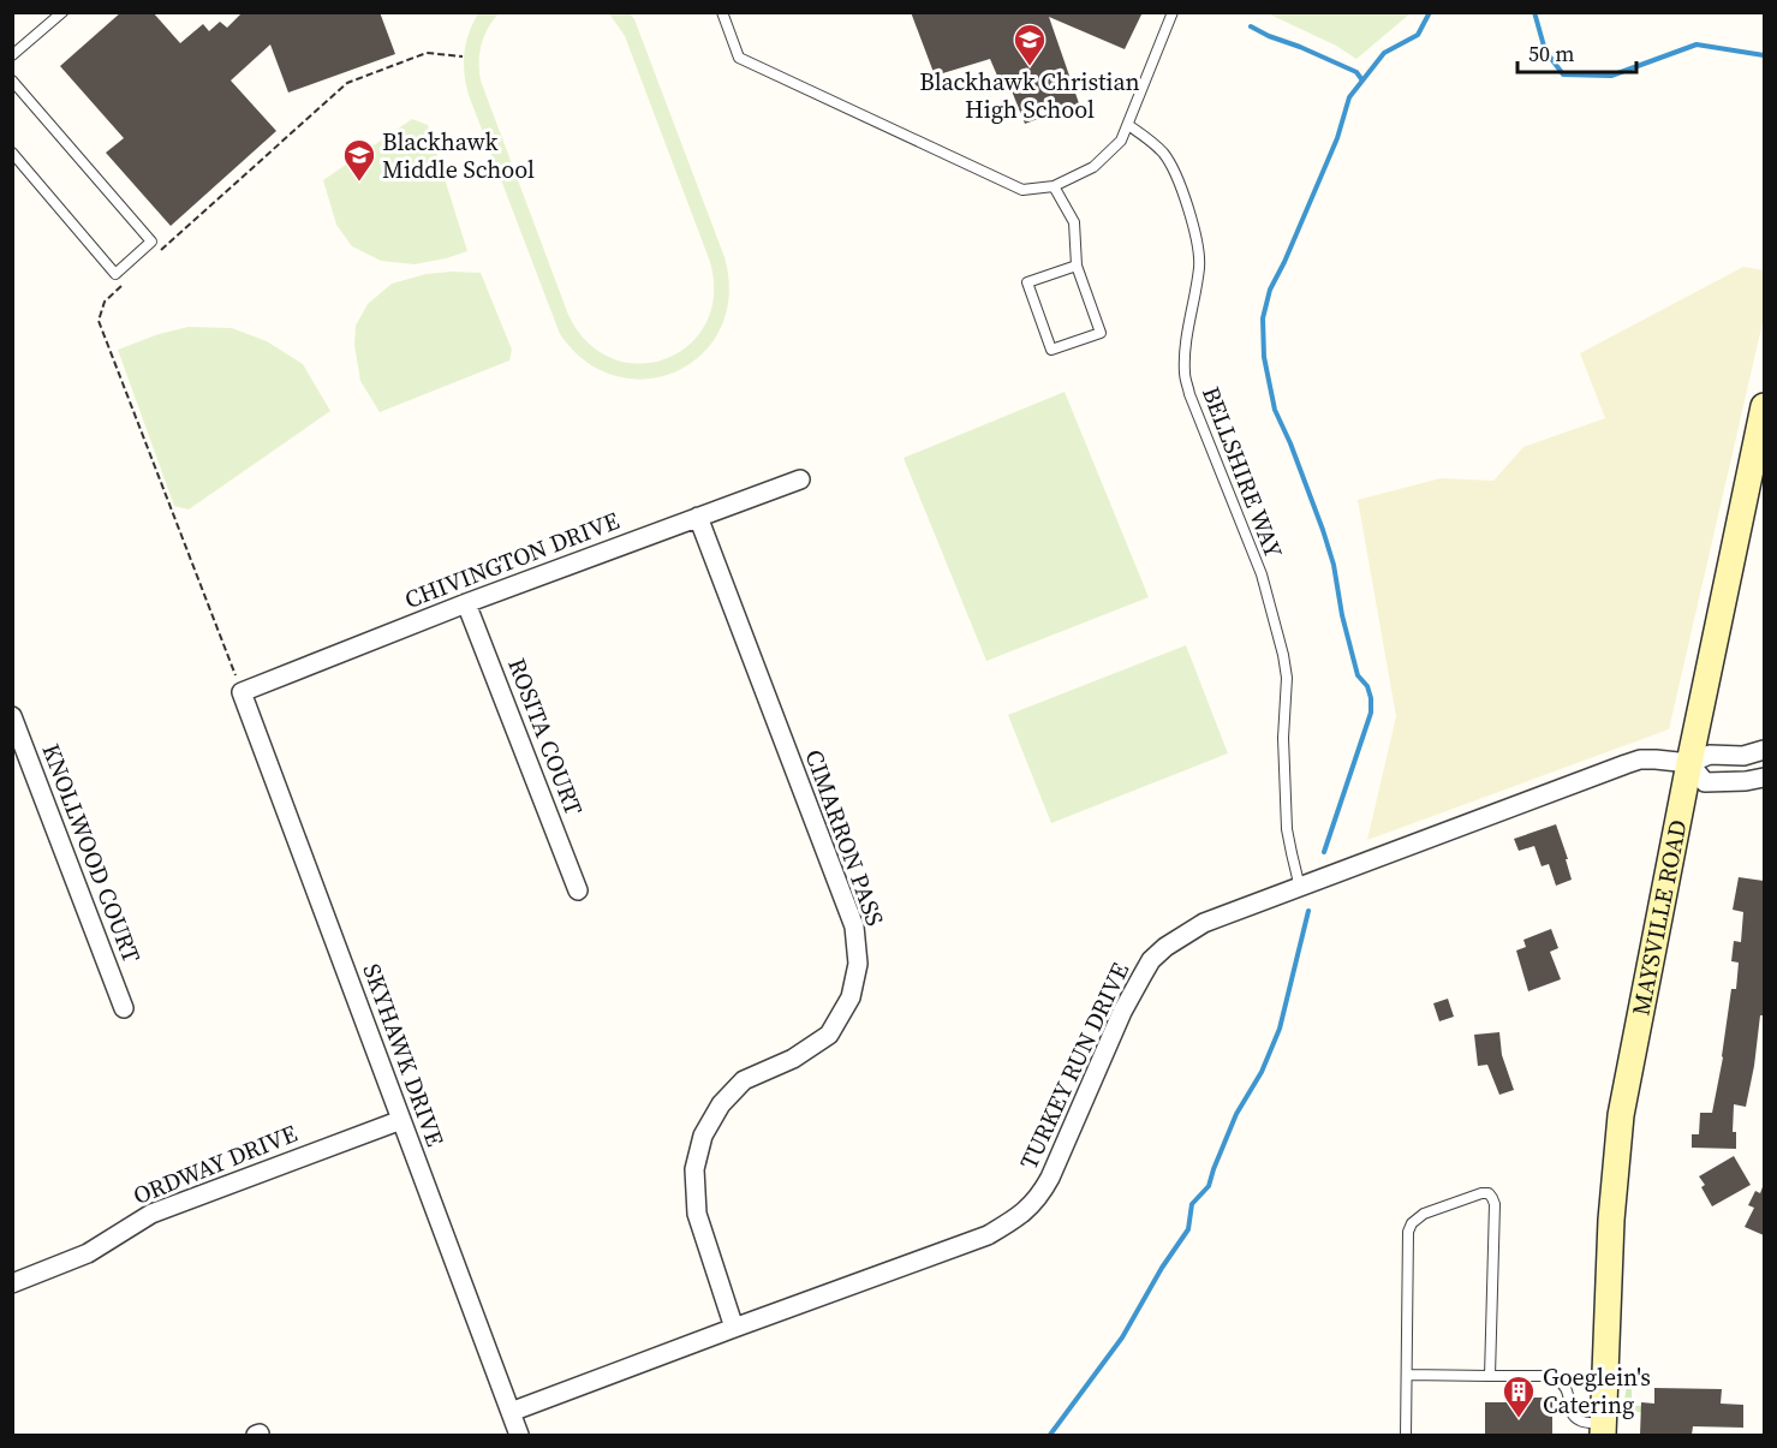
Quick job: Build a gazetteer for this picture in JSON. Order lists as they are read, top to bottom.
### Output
{
  "streets": {
    "main road": ["MAYSVILLE ROAD"],
    "street": [
      "CHIVINGTON DRIVE",
      "ROSITA COURT",
      "CIMARRON PASS",
      "KNOLLWOOD COURT",
      "SKYHAWK DRIVE",
      "TURKEY RUN DRIVE",
      "ORDWAY DRIVE"
    ],
    "lane": ["BELLSHIRE WAY"]
  },
  "crossings": [
    ["BELLSHIRE WAY", "TURKEY RUN DRIVE"],
    ["CHIVINGTON DRIVE", "ROSITA COURT"],
    ["CHIVINGTON DRIVE", "CIMARRON PASS"],
    ["CHIVINGTON DRIVE", "SKYHAWK DRIVE"],
    ["CIMARRON PASS", "TURKEY RUN DRIVE"],
    ["MAYSVILLE ROAD", "TURKEY RUN DRIVE"],
    ["SKYHAWK DRIVE", "TURKEY RUN DRIVE"],
    ["SKYHAWK DRIVE", "ORDWAY DRIVE"]
  ],
  "places": {
    "school or university": ["Blackhawk Christian High School", "Blackhawk Middle School"],
    "building": ["Goeglein's Catering"]
  },
  "scale_bar": "50 m"
}
